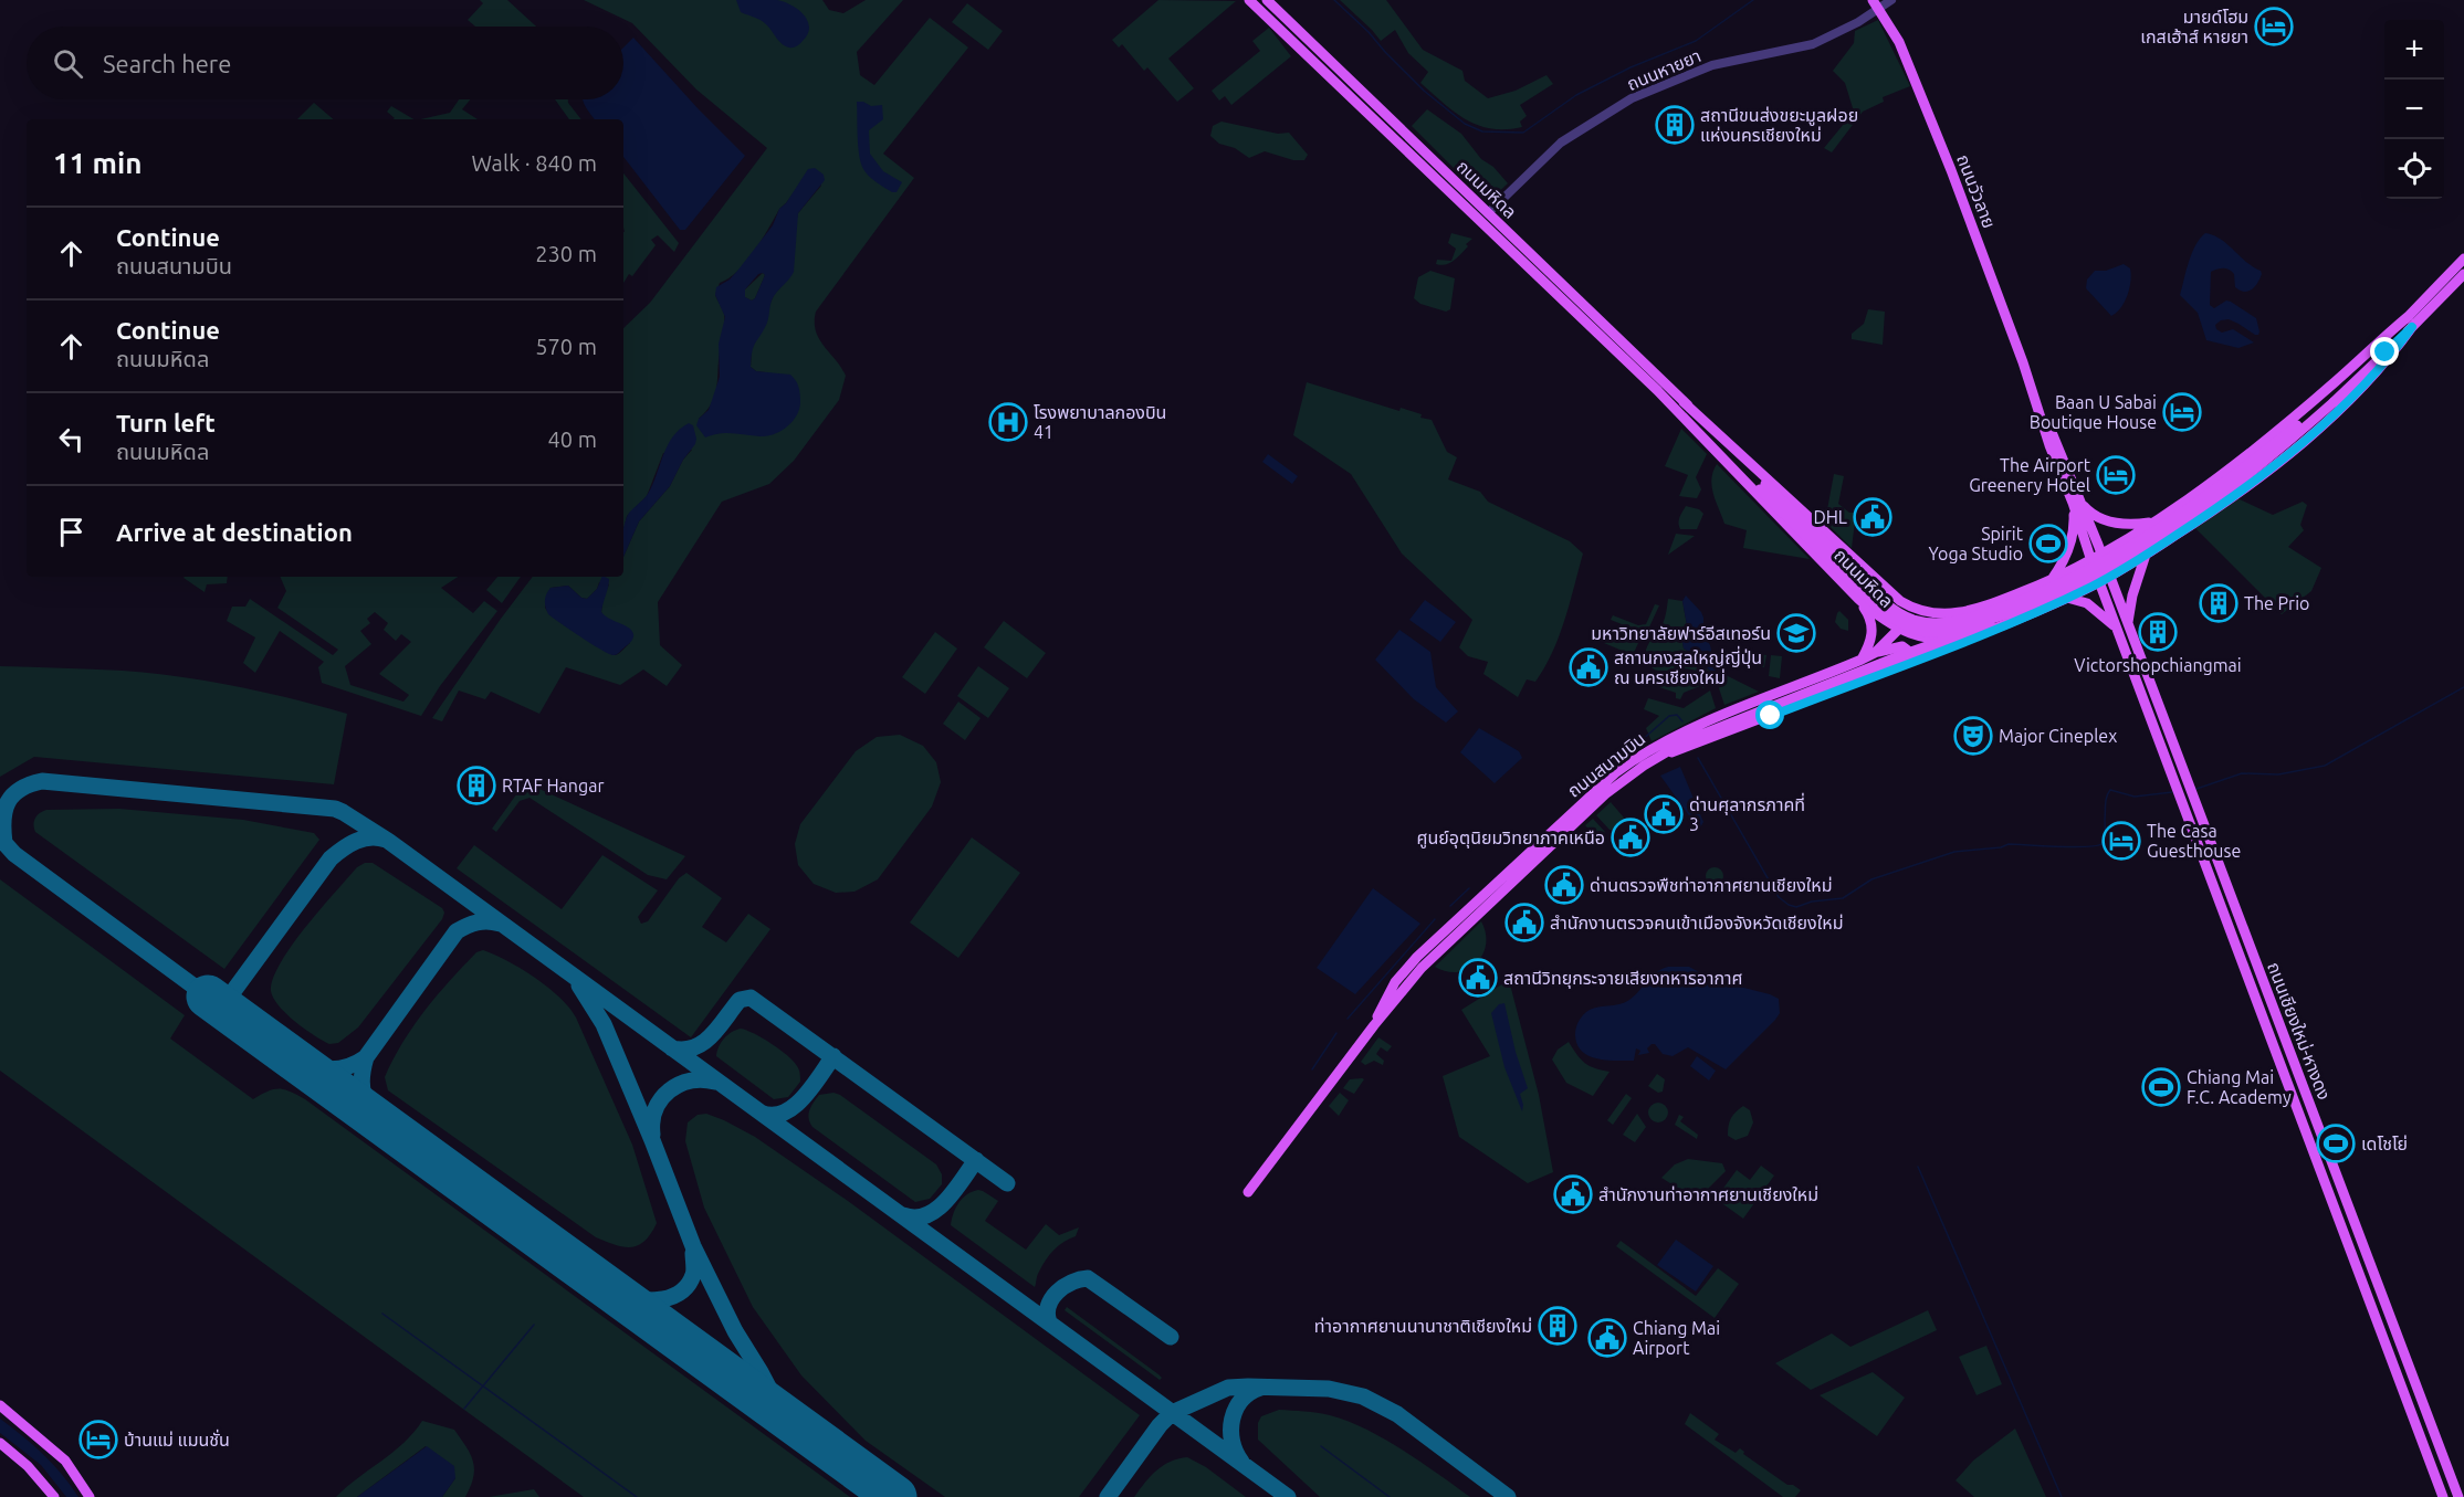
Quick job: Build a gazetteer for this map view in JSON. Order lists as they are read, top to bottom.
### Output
{
  "streets": {
    "main road": [
      "ถนนมหิดล",
      "ถนนวัวลาย",
      "ถนนสนามบิน",
      "ถนนเชียงใหม่-หางดง"
    ],
    "street": ["ถนนหายยา"]
  },
  "crossings": [
    ["ถนนหายยา", "ถนนมหิดล"],
    ["ถนนหายยา", "ถนนวัวลาย"],
    ["ถนนมหิดล", "ถนนวัวลาย"],
    ["ถนนมหิดล", "ถนนสนามบิน"],
    ["ถนนมหิดล", "ถนนเชียงใหม่-หางดง"],
    ["ถนนวัวลาย", "ถนนเชียงใหม่-หางดง"]
  ],
  "places": {
    "hotel": [
      "มายด์โฮม เกสเฮ้าส์ หายยา",
      "Baan U Sabai Boutique House",
      "The Airport Greenery Hotel",
      "The Casa Guesthouse",
      "บ้านแม่ แมนชั่น"
    ],
    "building": [
      "สถานีขนส่งขยะมูลฝอย แห่งนครเชียงใหม่",
      "The Prio",
      "Victorshopchiangmai",
      "RTAF Hangar",
      "ท่าอากาศยานนานาชาติเชียงใหม่"
    ],
    "hospital": ["โรงพยาบาลกองบิน 41"],
    "public building": [
      "DHL",
      "สถานกงสุลใหญ่ญี่ปุ่น ณ นครเชียงใหม่",
      "ด่านศุลากรภาคที่ 3",
      "ศูนย์อุตุนิยมวิทยาภาคเหนือ",
      "ด่านตรวจพืชท่าอากาศยานเชียงใหม่",
      "สำนักงานตรวจคนเข้าเมืองจังหวัดเชียงใหม่",
      "สถานีวิทยุกระจายเสียงทหารอากาศ",
      "สำนักงานท่าอากาศยานเชียงใหม่",
      "Chiang Mai Airport"
    ],
    "sports": ["Spirit Yoga Studio", "Chiang Mai F.C. Academy", "เดโชโย่"],
    "school or university": ["มหาวิทยาลัยฟาร์อีสเทอร์น"],
    "theatre": ["Major Cineplex"]
  },
  "page": {
    "map_buttons": ["+", "−"],
    "search": "Search here",
    "heading": ["11 min", "Walk · 840 m"],
    "list": [
      ["Continue", "ถนนสนามบิน", "230 m"],
      ["Continue", "ถนนมหิดล", "570 m"],
      ["Turn left", "ถนนมหิดล", "40 m"],
      "Arrive at destination"
    ]
  }
}
